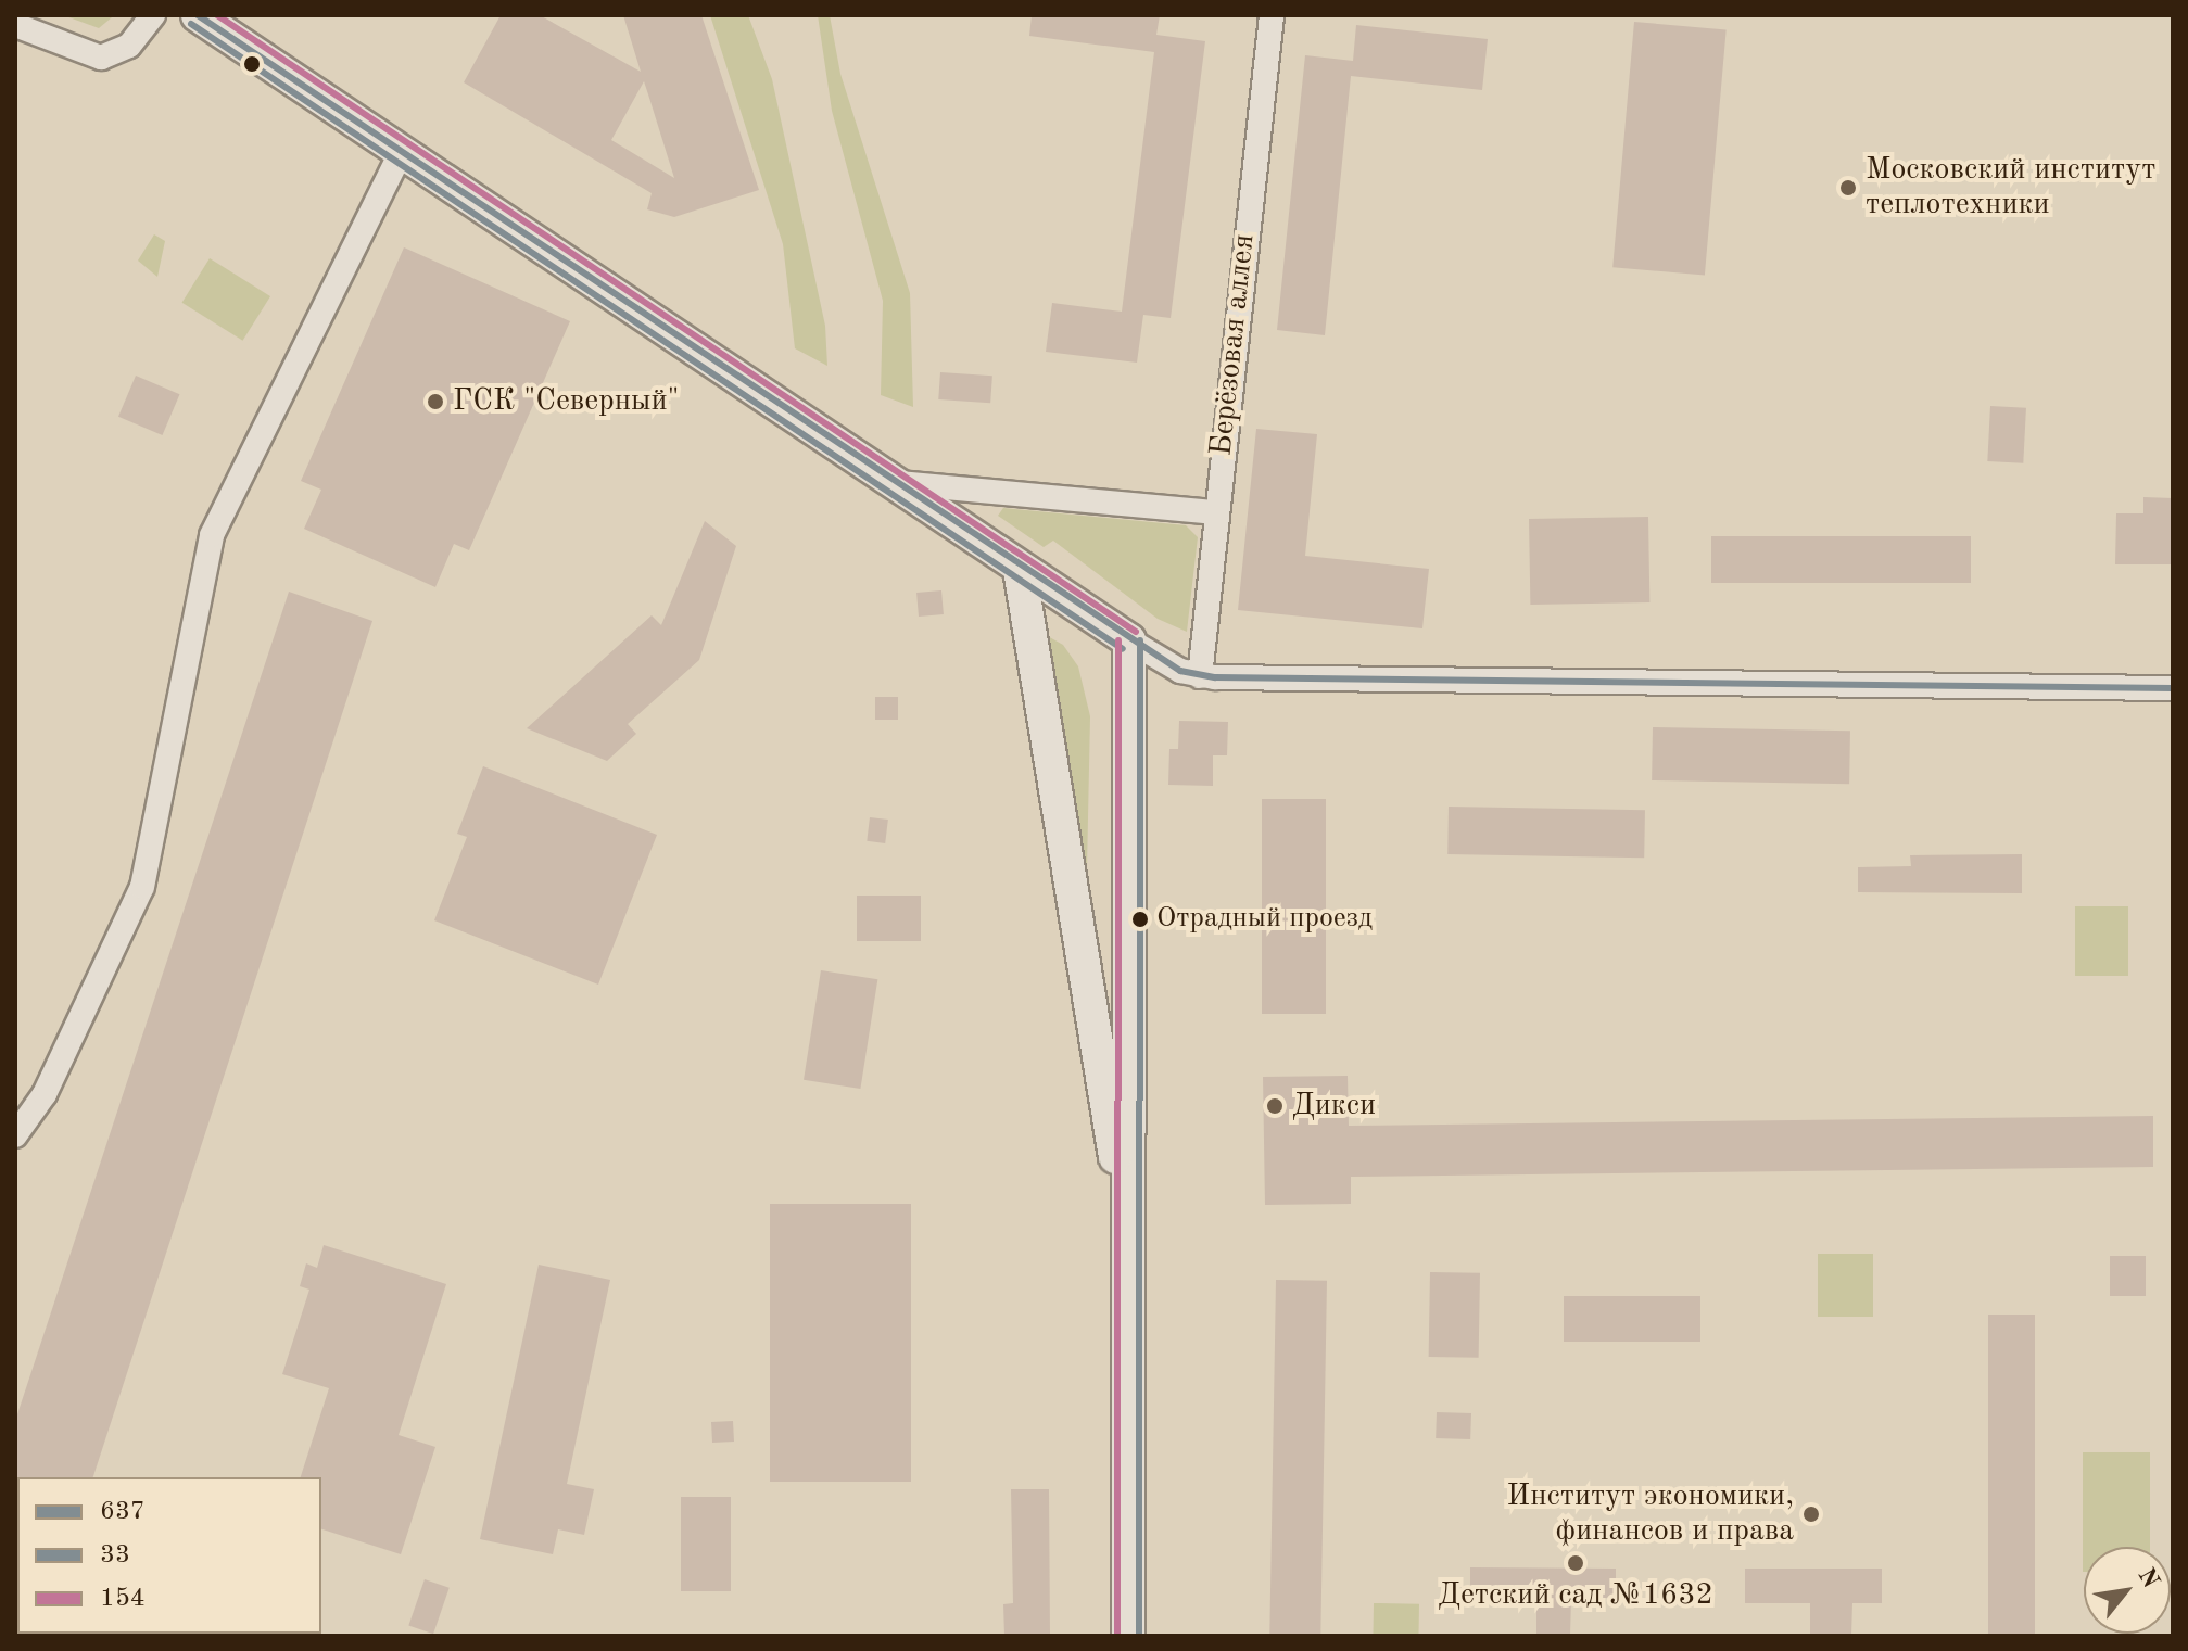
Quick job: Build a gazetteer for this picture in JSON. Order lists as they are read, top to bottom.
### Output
{
  "streets": {
    "street": ["Берёзовая аллея"]
  },
  "places": [
    "Московский институт теплотехники",
    "ГСК \"Северный\"",
    "Отрадный проезд",
    "Дикси",
    "Институт экономики, финансов и права",
    "Детский сад №1632"
  ],
  "lines": ["transit line 637", "transit line 154", "transit line 33"],
  "legend": ["637", "33", "154"],
  "north": "top right"
}
